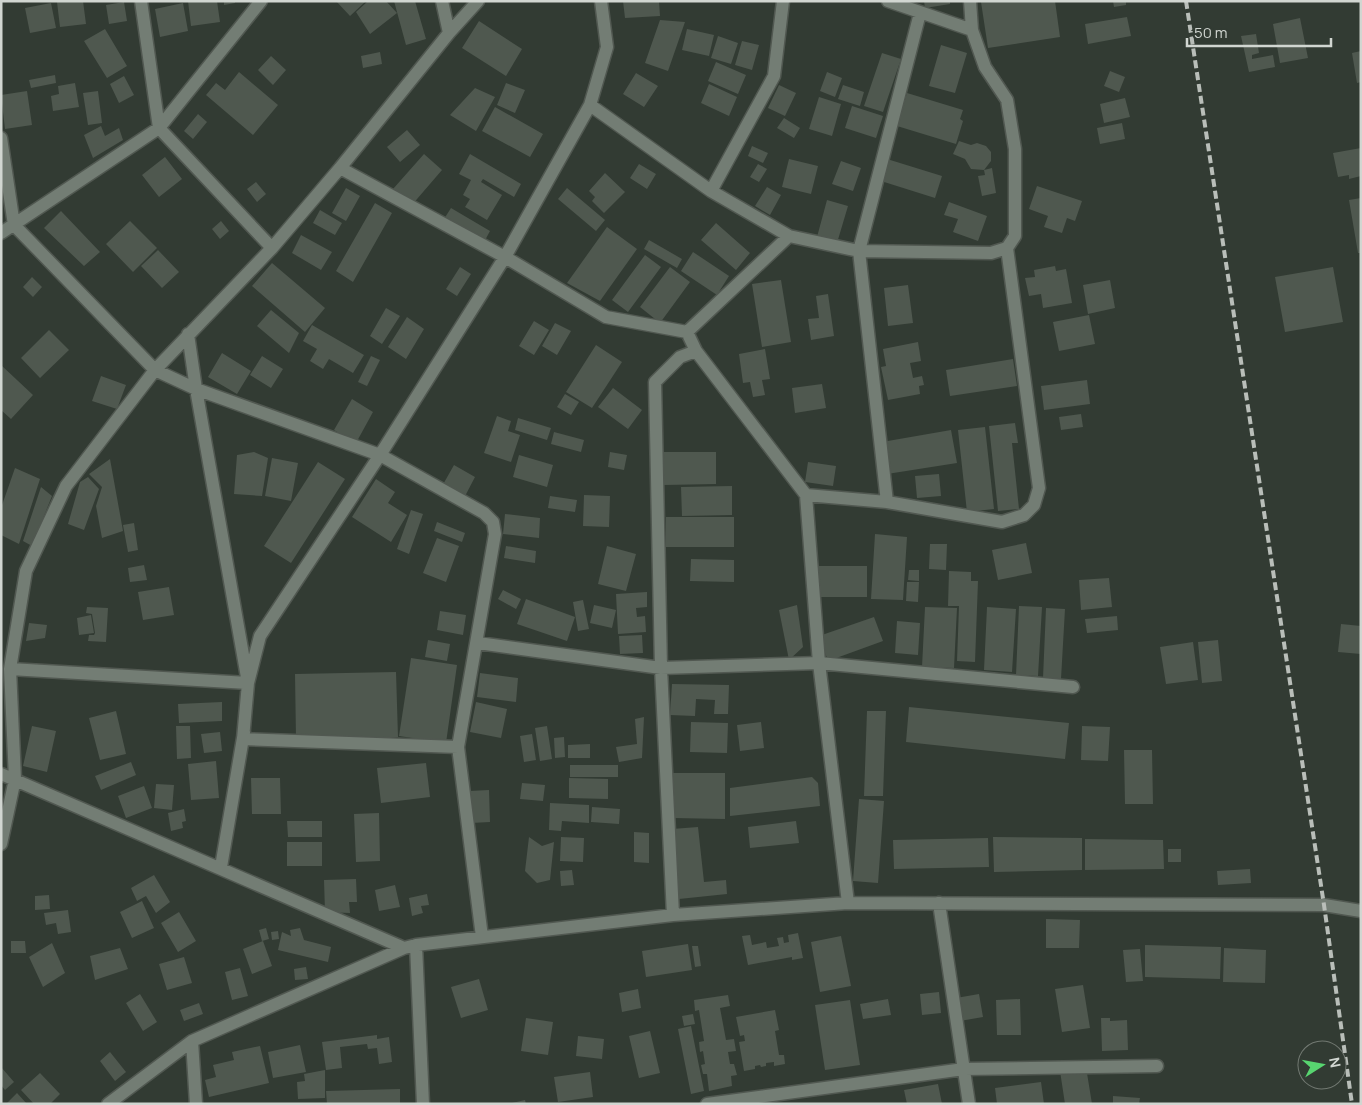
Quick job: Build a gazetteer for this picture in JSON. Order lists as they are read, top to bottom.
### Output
{
  "scale_bar": "50 m",
  "north": "right"
}
